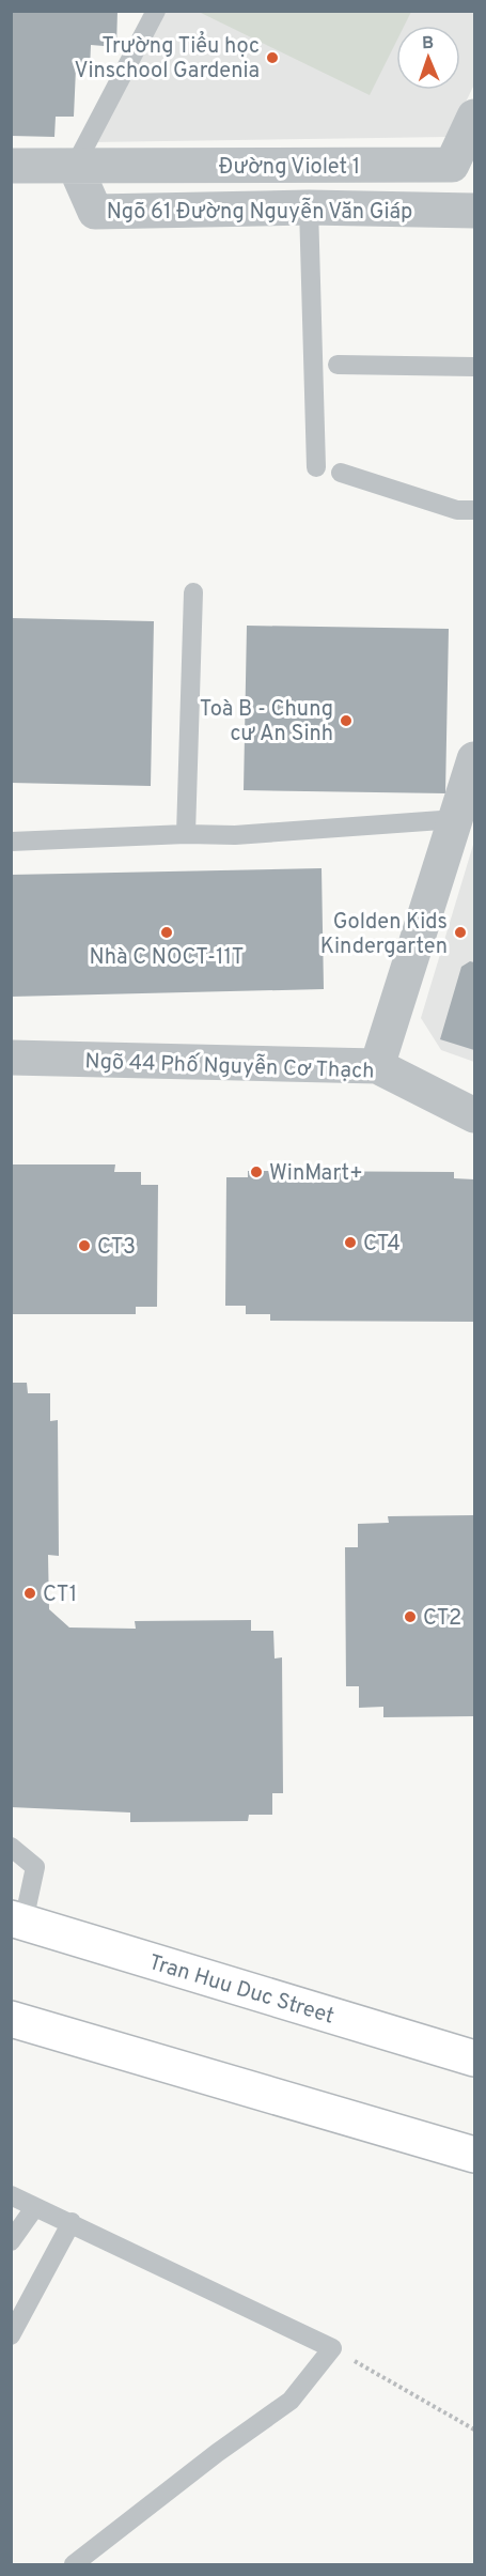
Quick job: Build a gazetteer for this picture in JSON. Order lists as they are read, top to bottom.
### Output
{
  "streets": {
    "main road": ["Tran Huu Duc Street"],
    "street": ["Đường Violet 1", "Ngõ 61 Đường Nguyễn Văn Giáp", "Ngõ 44 Phố Nguyễn Cơ Thạch"]
  },
  "crossings": [
    ["Đường Violet 1", "Ngõ 61 Đường Nguyễn Văn Giáp"]
  ],
  "places": [
    "Trường Tiểu học Vinschool Gardenia",
    "Toà B - Chung cư An Sinh",
    "Nhà C NOCT-11T",
    "Golden Kids Kindergarten",
    "WinMart+",
    "CT4",
    "CT3",
    "CT1",
    "CT2"
  ],
  "north": "top"
}
